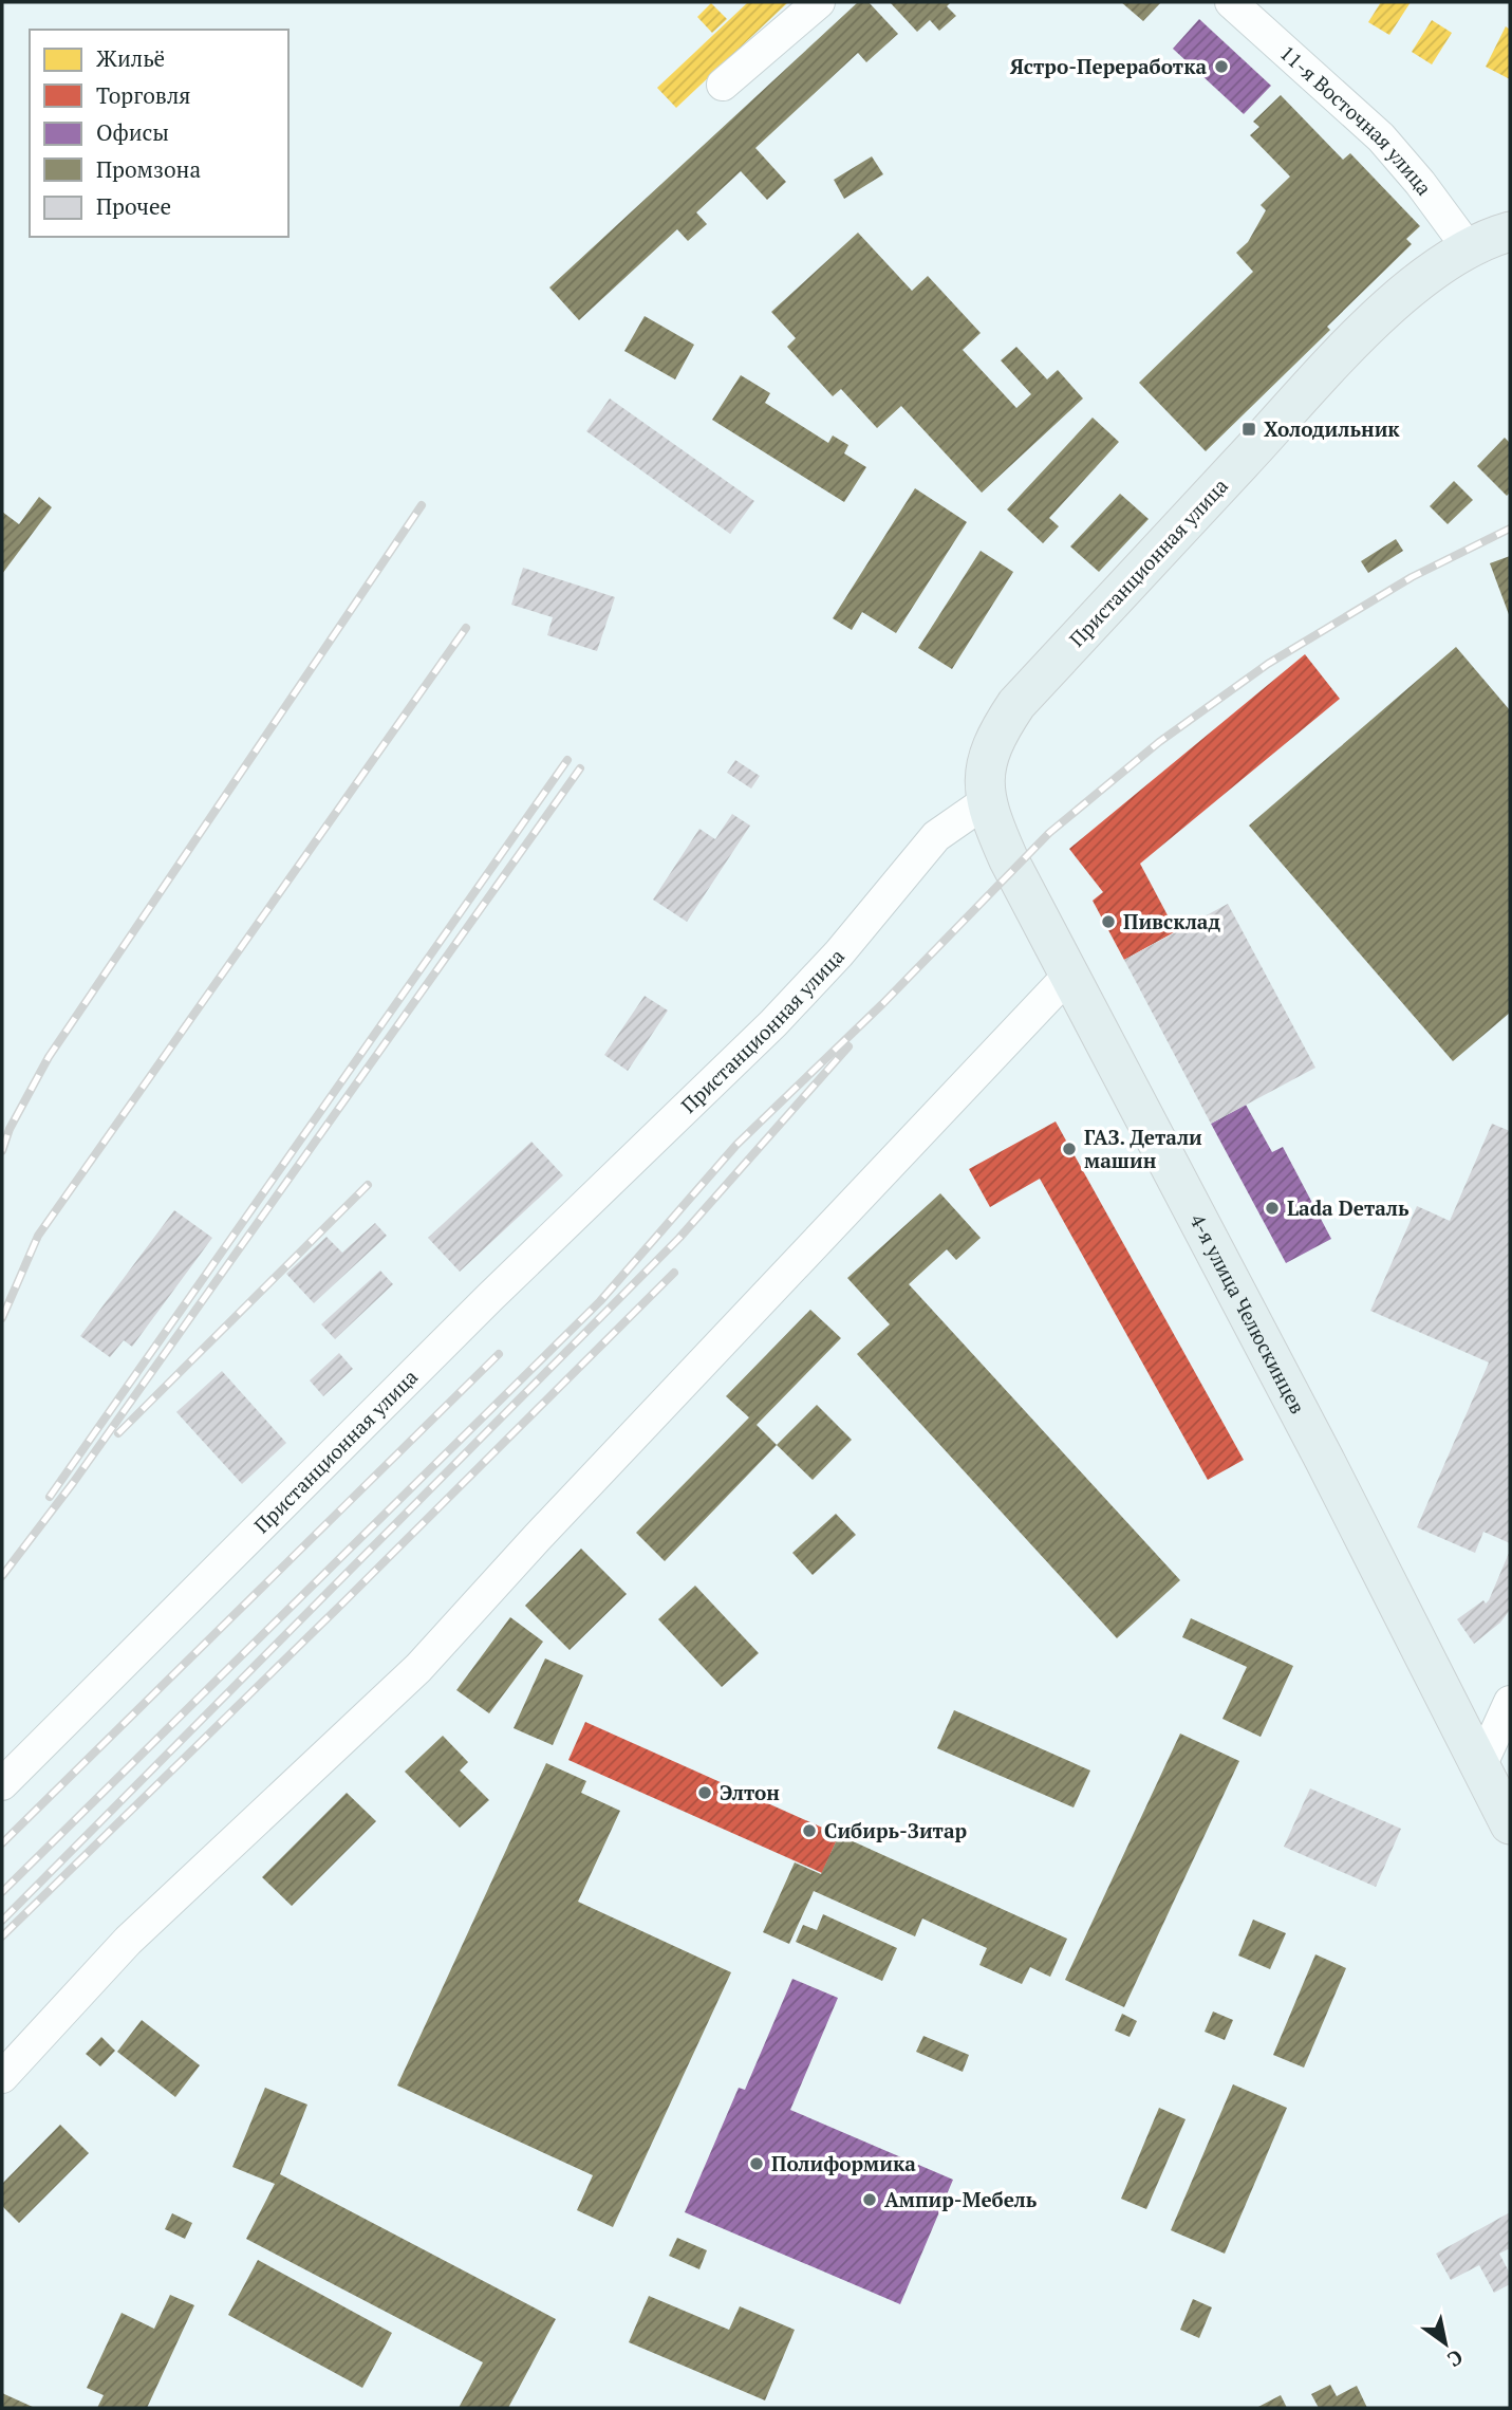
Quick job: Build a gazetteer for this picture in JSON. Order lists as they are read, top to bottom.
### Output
{
  "streets": {
    "main road": ["Пристанционная улица", "4-я улица Челюскинцев"],
    "street": ["11-я Восточная улица"]
  },
  "crossings": [
    ["11-я Восточная улица", "Пристанционная улица"],
    ["Пристанционная улица", "4-я улица Челюскинцев"]
  ],
  "places": {
    "other": [
      "Ястро-Переработка",
      "Пивсклад",
      "ГАЗ. Детали машин",
      "Lada Dеталь",
      "Элтон",
      "Сибирь-Зитар",
      "Полиформика",
      "Ампир-Мебель"
    ],
    "transit": ["Холодильник"]
  },
  "legend": [
    "Жильё",
    "Торговля",
    "Офисы",
    "Промзона",
    "Прочее"
  ],
  "north": "bottom right"
}
